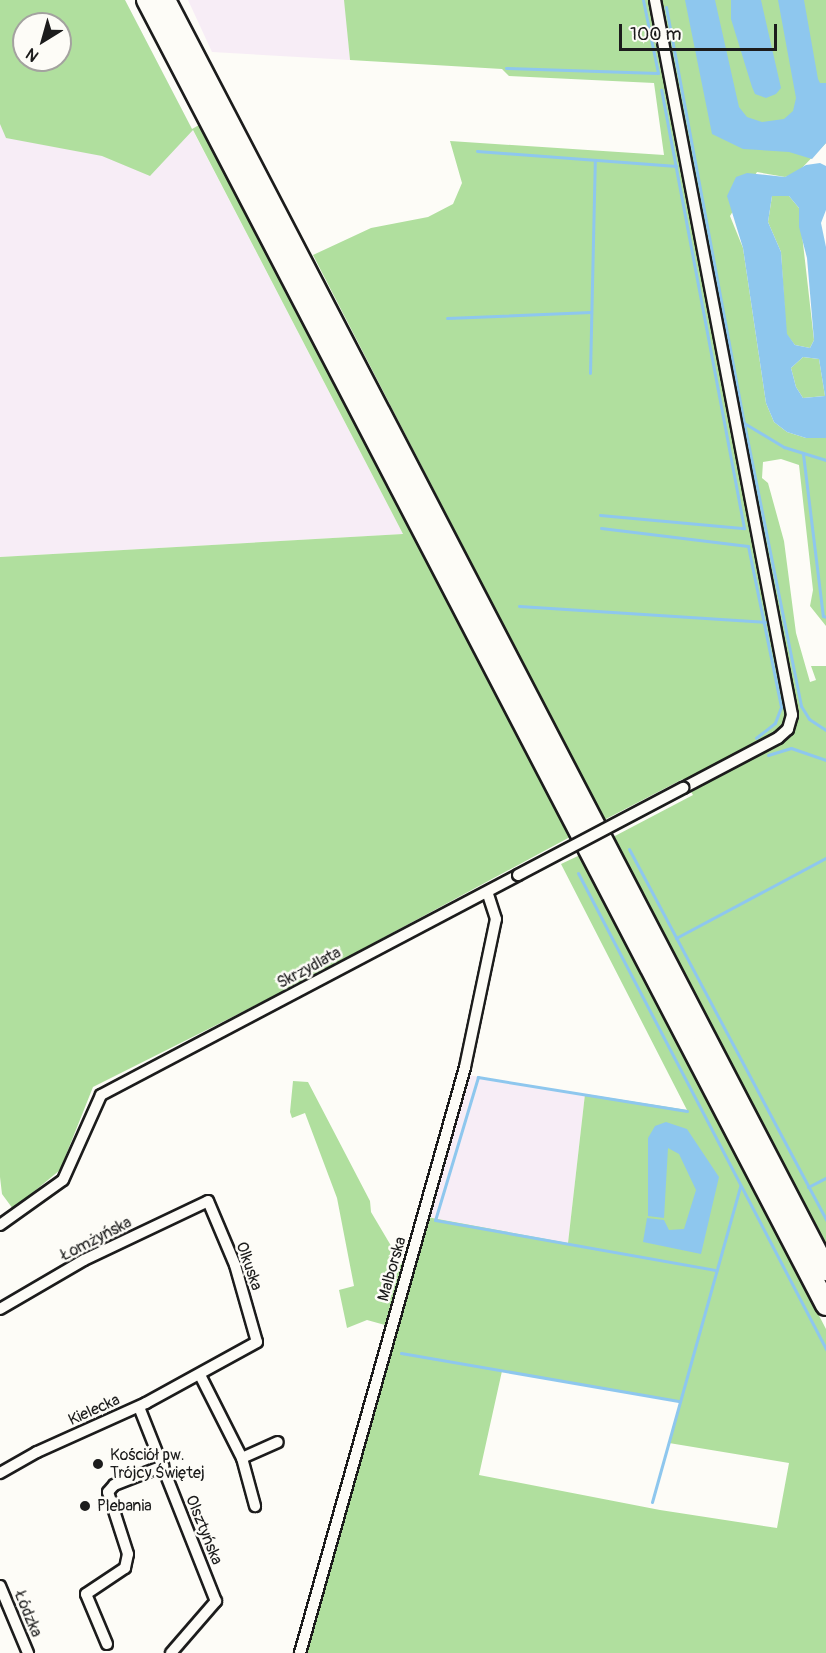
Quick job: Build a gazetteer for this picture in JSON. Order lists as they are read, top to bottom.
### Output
{
  "streets": {
    "street": [
      "Skrzydlata",
      "Łomżyńska",
      "Olkuska",
      "Malborska",
      "Kielecka",
      "Olsztyńska",
      "Łódzka"
    ]
  },
  "crossings": [
    ["Skrzydlata", "Malborska"],
    ["Łomżyńska", "Olkuska"],
    ["Olkuska", "Kielecka"],
    ["Kielecka", "Olsztyńska"]
  ],
  "places": ["Kościół pw. Trójcy Świętej", "Plebania"],
  "scale_bar": "100 m",
  "north": "bottom left"
}
